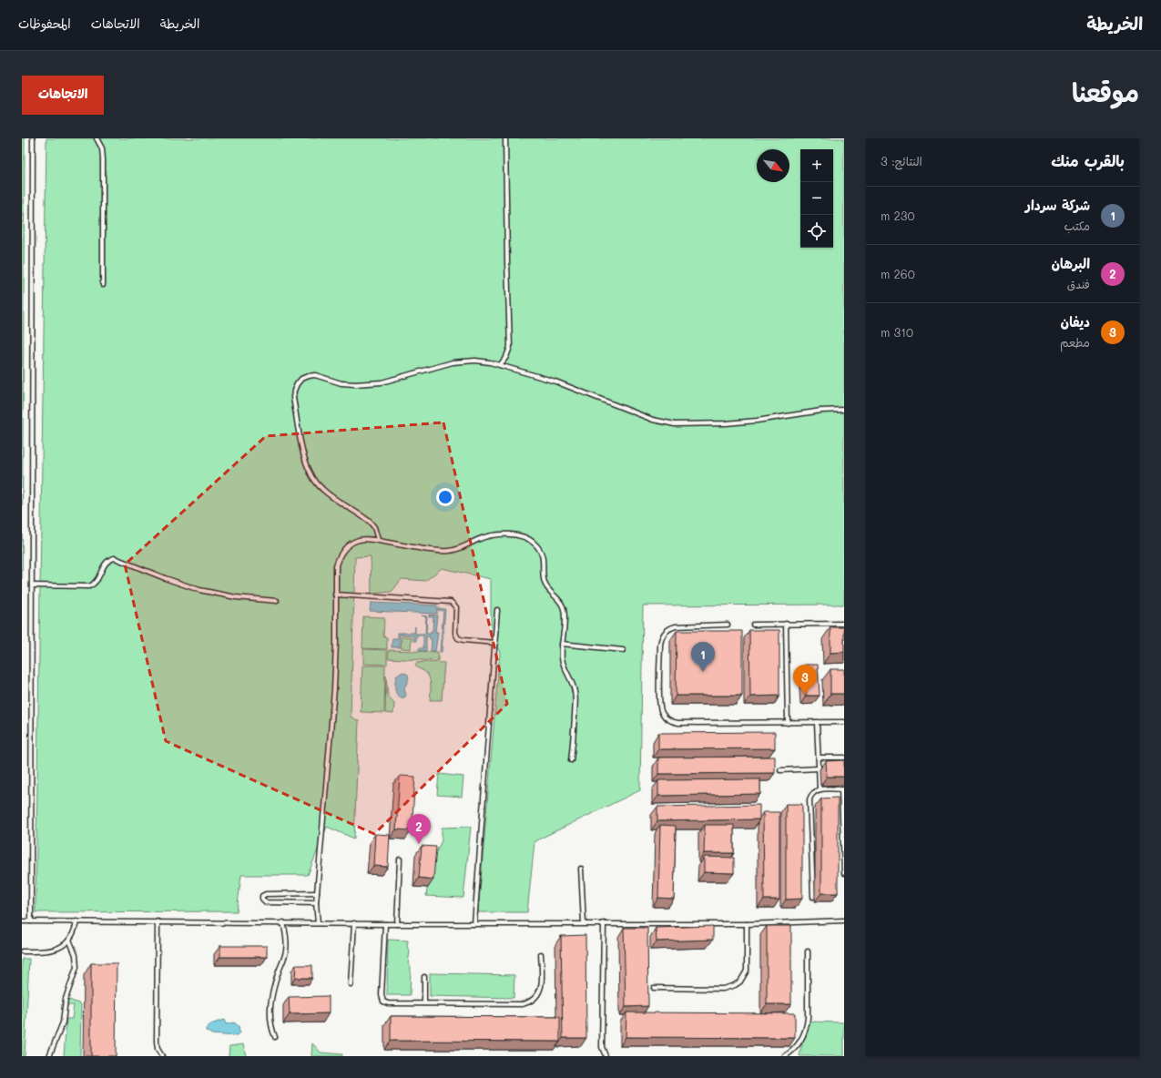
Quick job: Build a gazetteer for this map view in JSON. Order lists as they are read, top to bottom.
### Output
{
  "north": "bottom right",
  "page": {
    "header": "الخريطة",
    "nav": ["الخريطة", "الاتجاهات", "المحفوظات"],
    "title": "موقعنا",
    "buttons": "الاتجاهات",
    "heading": ["بالقرب منك", "النتائج: 3"],
    "map_buttons": ["+", "−"],
    "list": [
      {
        "mark": "1",
        "name": "شركة سردار",
        "note": "مكتب",
        "value": "230 m"
      },
      {
        "mark": "2",
        "name": "البرهان",
        "note": "فندق",
        "value": "260 m"
      },
      {
        "mark": "3",
        "name": "ديفان",
        "note": "مطعم",
        "value": "310 m"
      }
    ],
    "pins": ["1", "3", "2"]
  }
}
